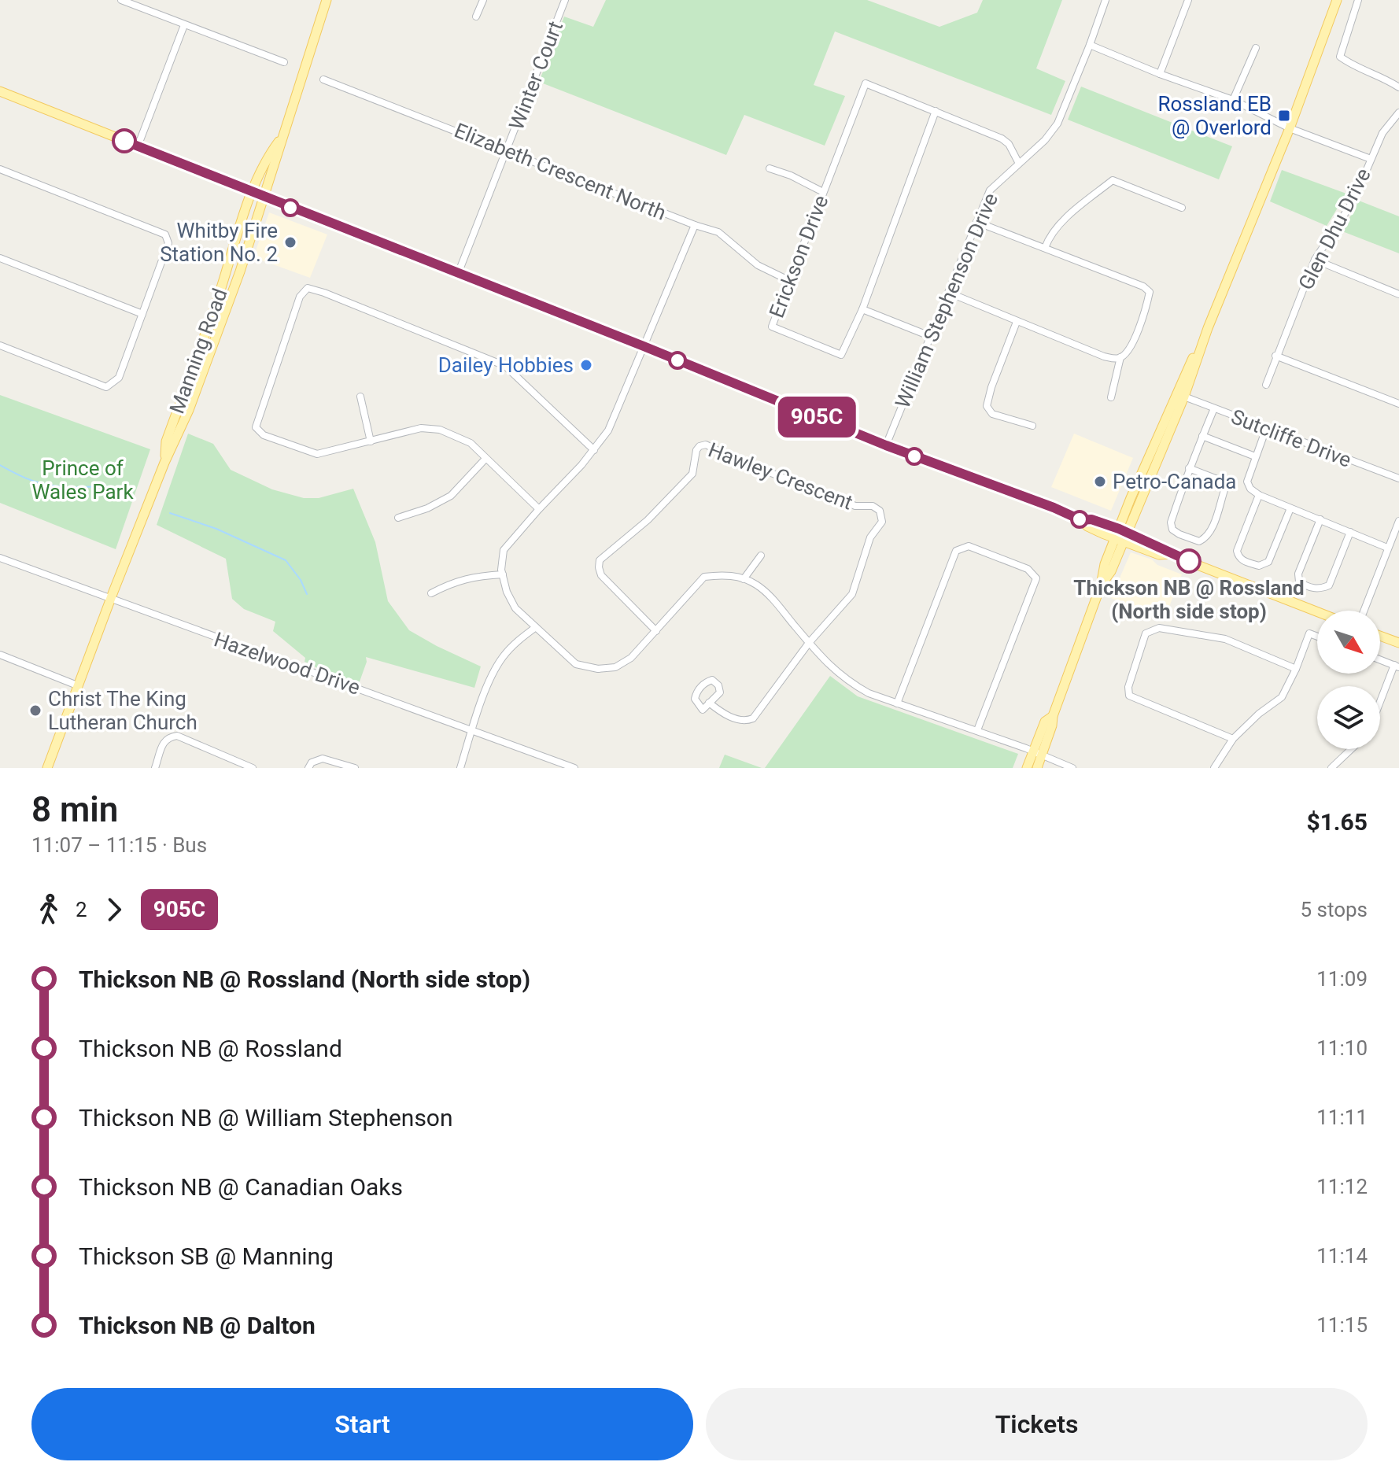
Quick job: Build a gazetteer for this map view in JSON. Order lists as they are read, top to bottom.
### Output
{
  "streets": {
    "main road": ["Manning Road"],
    "street": [
      "Winter Court",
      "Elizabeth Crescent North",
      "Glen Dhu Drive",
      "Erickson Drive",
      "William Stephenson Drive",
      "Sutcliffe Drive",
      "Hawley Crescent",
      "Hazelwood Drive"
    ]
  },
  "crossings": [
    ["Winter Court", "Elizabeth Crescent North"],
    ["Elizabeth Crescent North", "Erickson Drive"],
    ["Erickson Drive", "William Stephenson Drive"],
    ["Manning Road", "Hazelwood Drive"]
  ],
  "parks": ["Prince of Wales Park"],
  "places": {
    "transit": ["Rossland EB @ Overlord"],
    "other": [
      "Whitby Fire Station No. 2",
      "Dailey Hobbies",
      "Petro-Canada",
      "Thickson NB @ Rossland (North side stop)",
      "Christ The King Lutheran Church"
    ]
  },
  "lines": ["bus line 905C"],
  "north": "bottom right",
  "page": {
    "on_map": "905C",
    "heading": ["8 min", "11:07 – 11:15 · Bus", "$1.65"],
    "legs": ["2", "905C", "5 stops"],
    "list": [
      {
        "name": "Thickson NB @ Rossland (North side stop)",
        "value": "11:09"
      },
      {
        "name": "Thickson NB @ Rossland",
        "value": "11:10"
      },
      {
        "name": "Thickson NB @ William Stephenson",
        "value": "11:11"
      },
      {
        "name": "Thickson NB @ Canadian Oaks",
        "value": "11:12"
      },
      {
        "name": "Thickson SB @ Manning",
        "value": "11:14"
      },
      {
        "name": "Thickson NB @ Dalton",
        "value": "11:15"
      }
    ],
    "buttons": ["Start", "Tickets"]
  }
}
